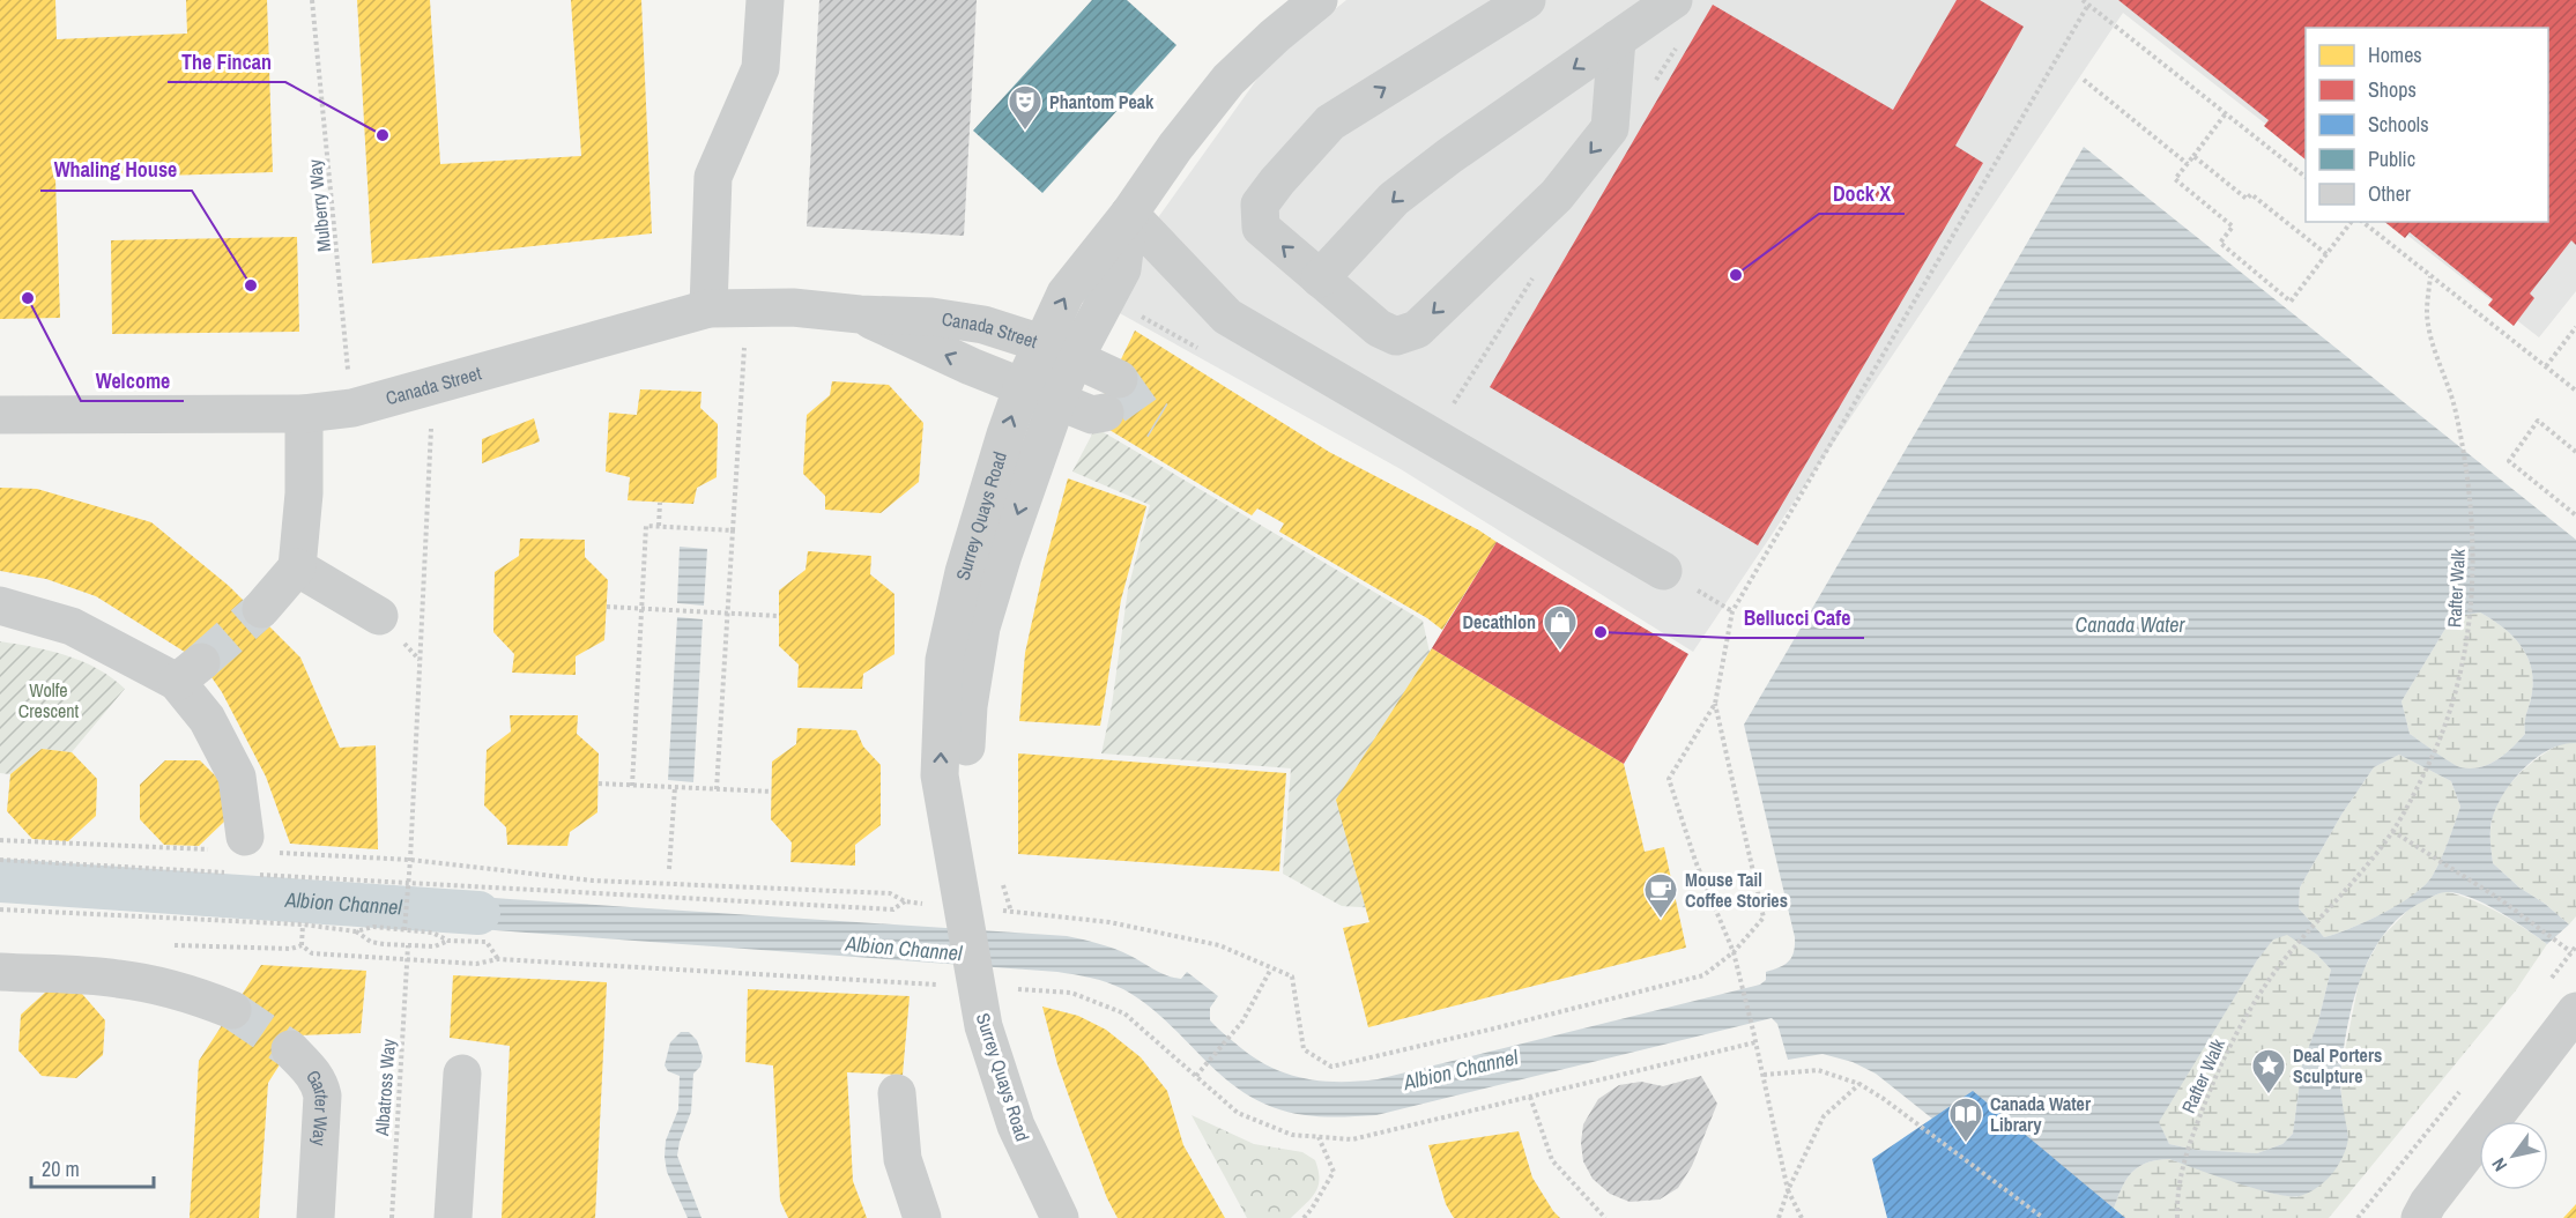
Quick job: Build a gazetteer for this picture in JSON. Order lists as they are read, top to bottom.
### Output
{
  "streets": {
    "street": ["Canada Street", "Surrey Quays Road", "Garter Way"],
    "path": ["Mulberry Way", "Rafter Walk", "Albatross Way"]
  },
  "crossings": [
    ["Mulberry Way", "Canada Street"],
    ["Canada Street", "Surrey Quays Road"]
  ],
  "water": ["Canada Water", "Albion Channel"],
  "parks": ["Wolfe Crescent"],
  "places": {
    "theatre": ["Phantom Peak"],
    "other": [
      "The Fincan",
      "Dock X",
      "Whaling House",
      "Welcome",
      "Bellucci Cafe"
    ],
    "shop": ["Decathlon"],
    "cafe": ["Mouse Tail Coffee Stories"],
    "place": ["Deal Porters Sculpture"],
    "library": ["Canada Water Library"]
  },
  "legend": [
    "Homes",
    "Shops",
    "Schools",
    "Public",
    "Other"
  ],
  "scale_bar": "20 m",
  "north": "bottom left"
}
